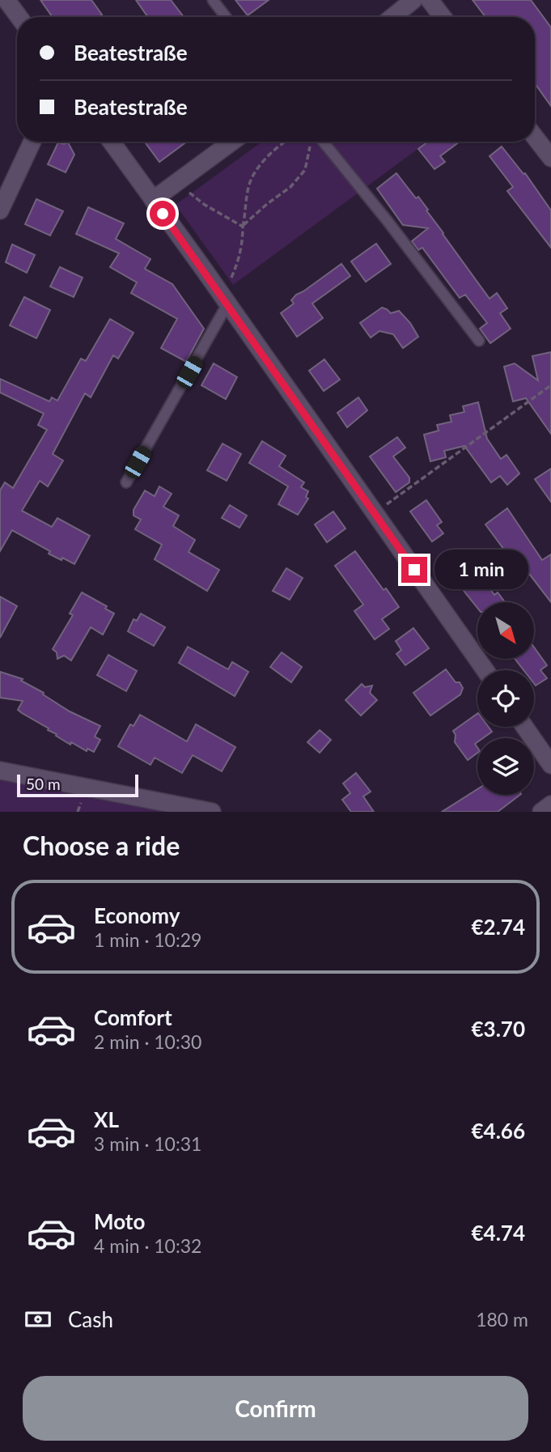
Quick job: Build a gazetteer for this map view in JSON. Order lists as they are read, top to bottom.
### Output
{
  "scale_bar": "50 m",
  "north": "bottom right",
  "page": {
    "banner": ["Beatestraße", "Beatestraße"],
    "bubble": "1 min",
    "scale": "50 m",
    "heading": "Choose a ride",
    "list": [
      {
        "name": "Economy",
        "note": "1 min · 10:29",
        "value": "€2.74"
      },
      {
        "name": "Comfort",
        "note": "2 min · 10:30",
        "value": "€3.70"
      },
      {
        "name": "XL",
        "note": "3 min · 10:31",
        "value": "€4.66"
      },
      {
        "name": "Moto",
        "note": "4 min · 10:32",
        "value": "€4.74"
      }
    ],
    "pay": ["Cash", "180 m"],
    "buttons": "Confirm"
  }
}
